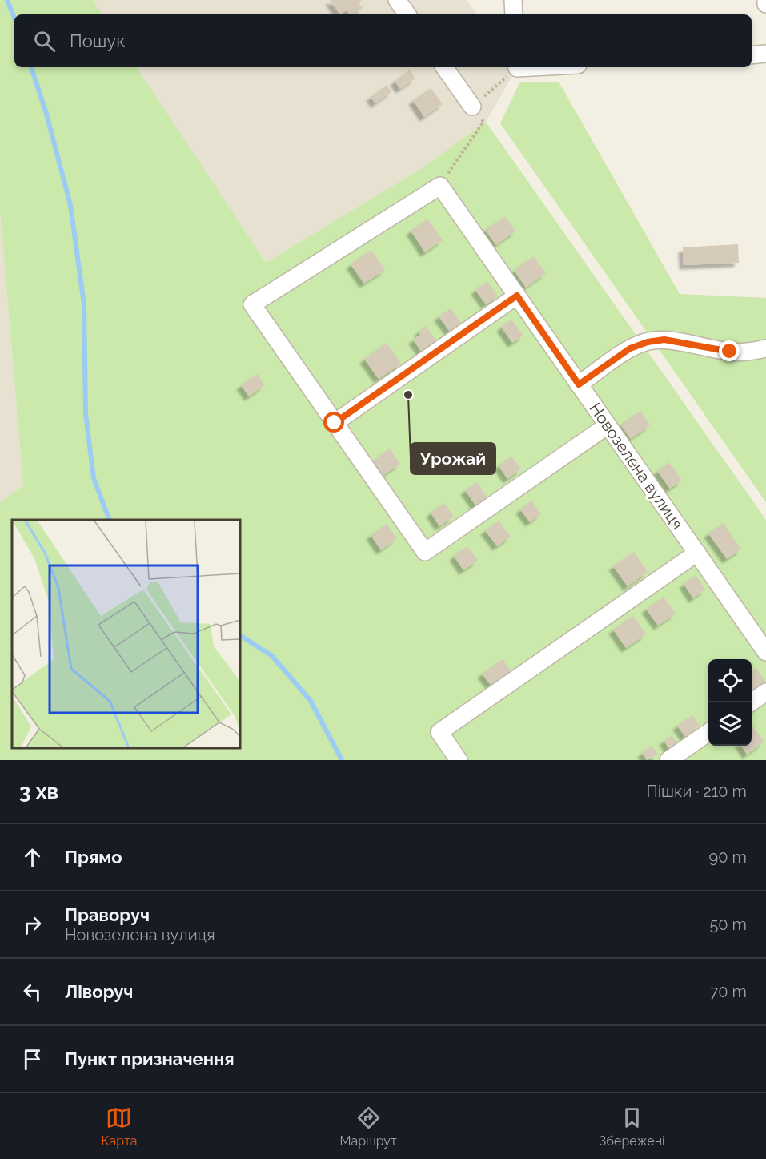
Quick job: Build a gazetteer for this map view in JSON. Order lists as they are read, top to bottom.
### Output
{
  "streets": {
    "street": ["Новозелена вулиця"]
  },
  "places": ["Урожай"],
  "page": {
    "search": "Пошук",
    "heading": ["3 хв", "Пішки · 210 m"],
    "list": [
      ["Прямо", "90 m"],
      ["Праворуч", "Новозелена вулиця", "50 m"],
      ["Ліворуч", "70 m"],
      "Пункт призначення"
    ],
    "nav": ["Карта", "Маршрут", "Збережені"]
  }
}
